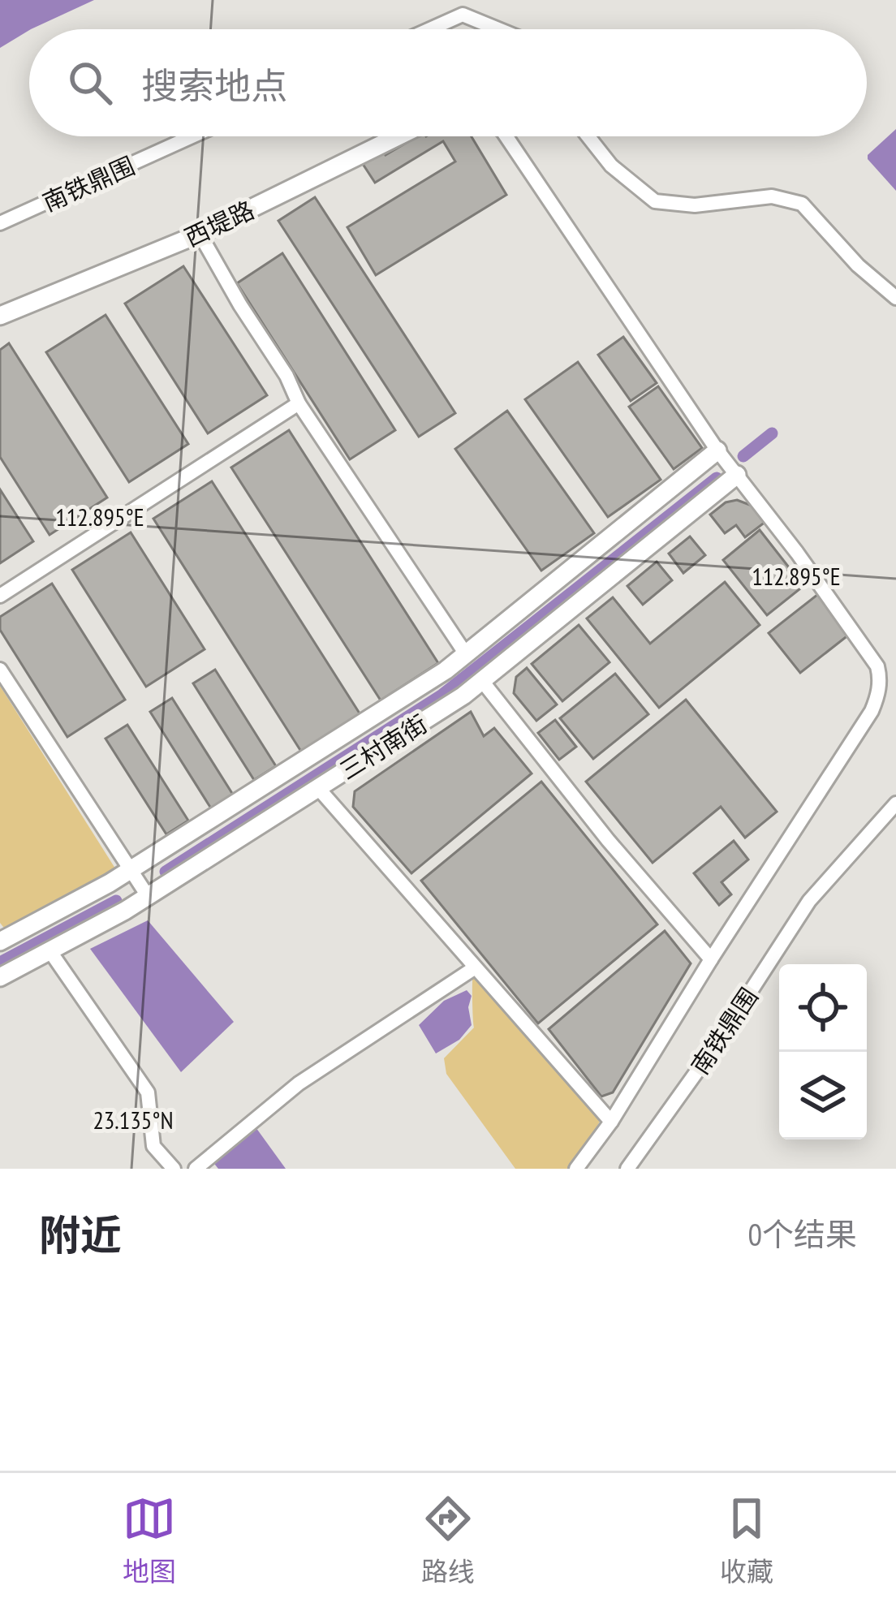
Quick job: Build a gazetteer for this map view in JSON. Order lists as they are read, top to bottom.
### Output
{
  "streets": {
    "street": ["南铁鼎围", "西堤路", "三村南街"]
  },
  "page": {
    "search": "搜索地点",
    "heading": ["附近", "0个结果"],
    "nav": ["地图", "路线", "收藏"]
  },
  "coordinates": ["112.895°E", "23.135°N"]
}
